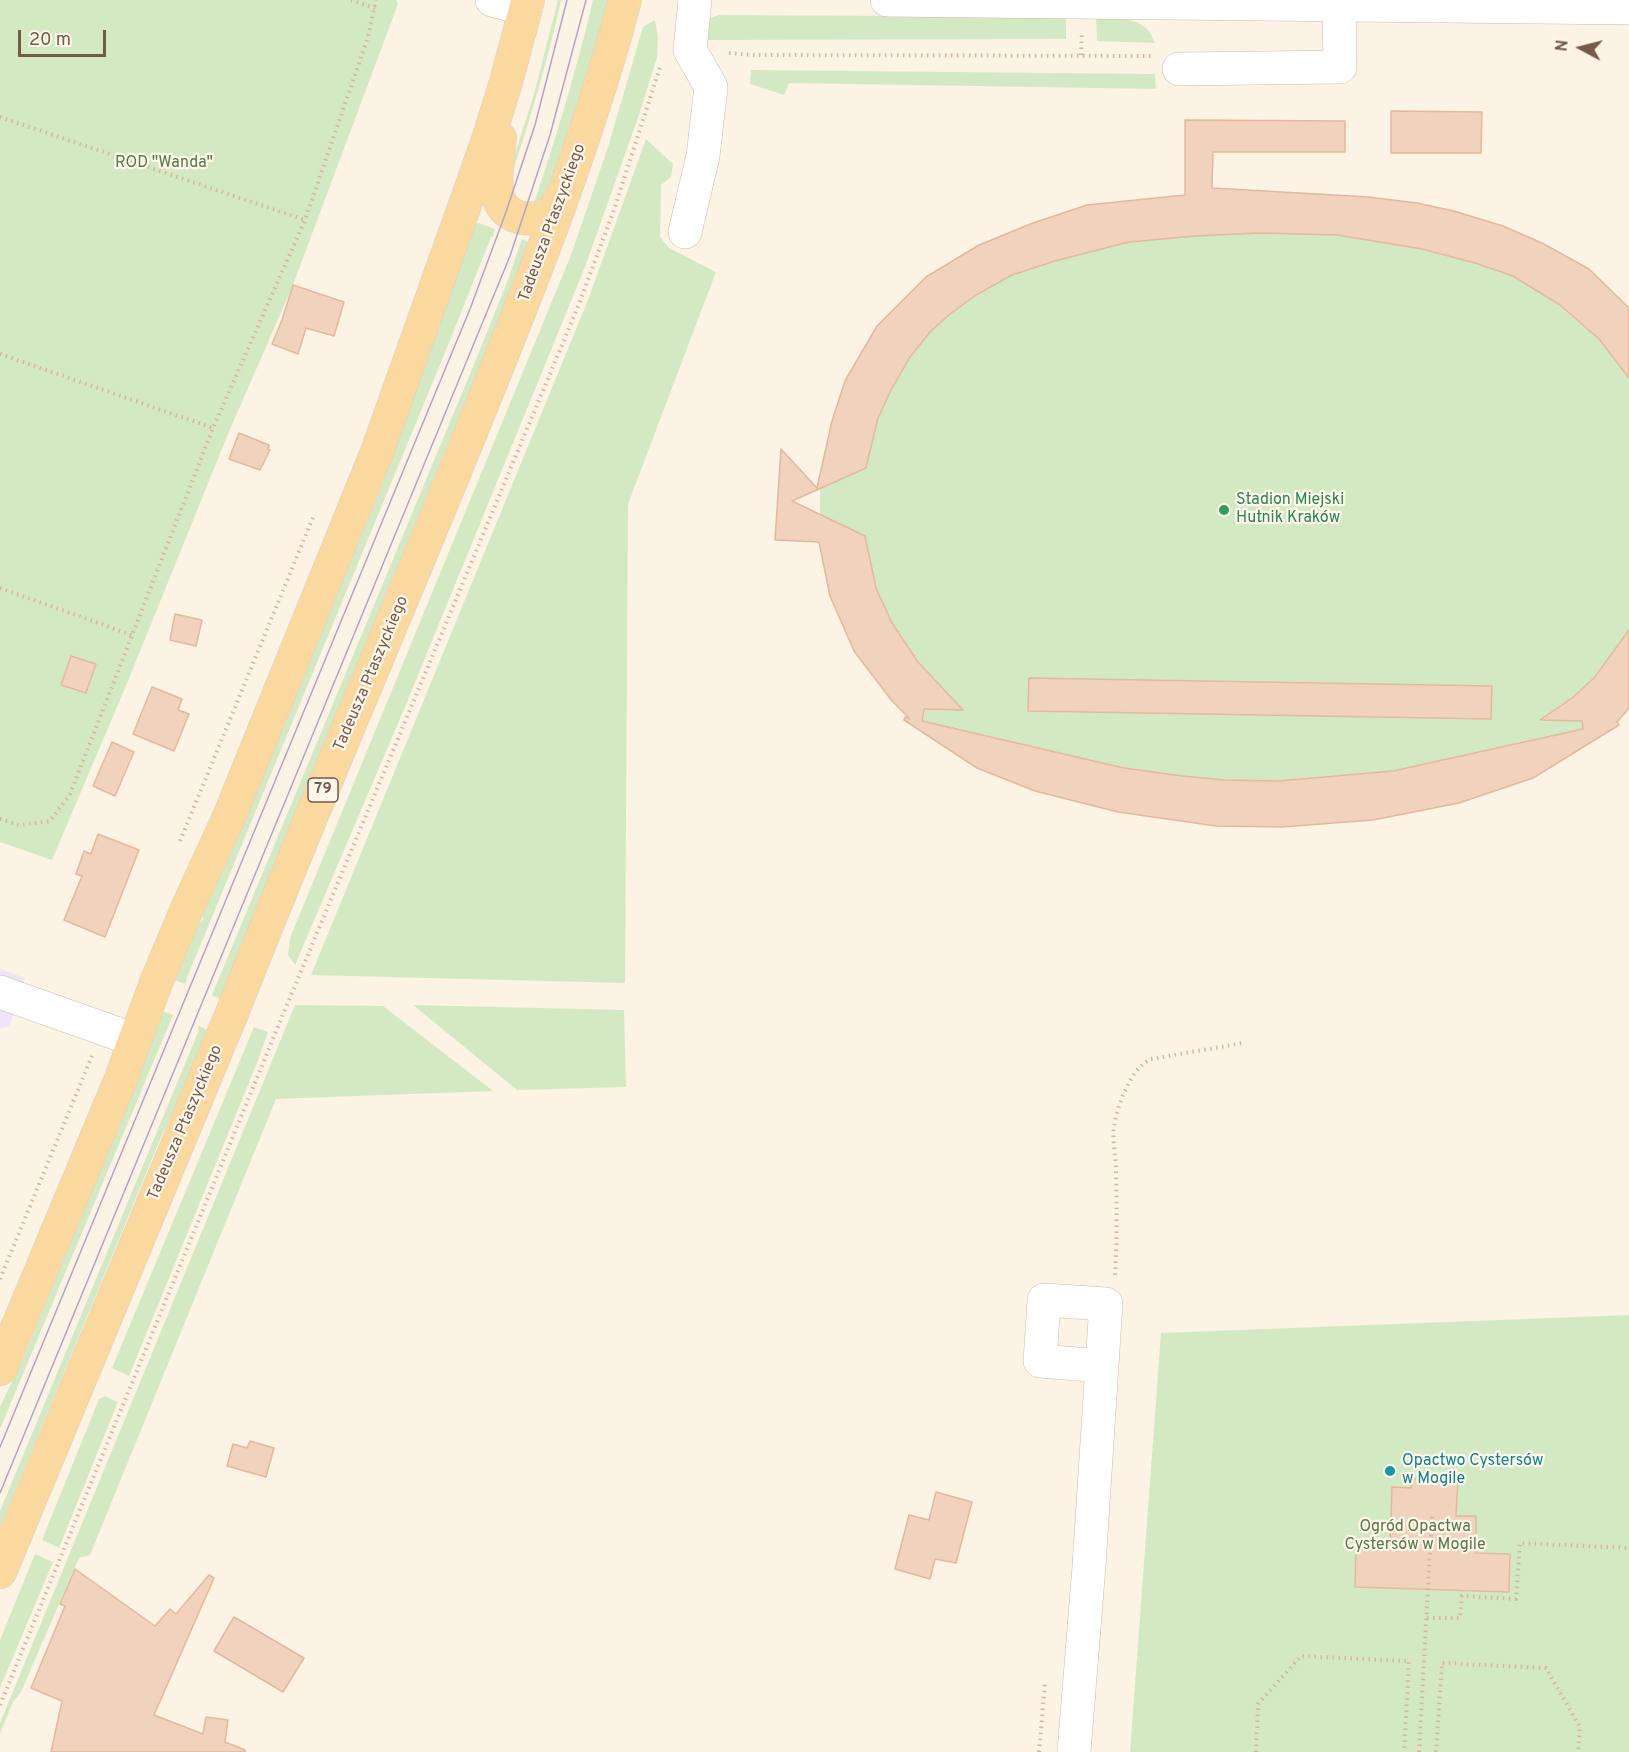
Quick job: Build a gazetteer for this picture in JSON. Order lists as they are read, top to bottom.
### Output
{
  "streets": {
    "main road": ["Tadeusza Ptaszyckiego", "79"]
  },
  "parks": ["ROD \"Wanda\"", "Ogród Opactwa Cystersów w Mogile"],
  "places": ["Stadion Miejski Hutnik Kraków", "Opactwo Cystersów w Mogile"],
  "scale_bar": "20 m",
  "north": "left"
}
